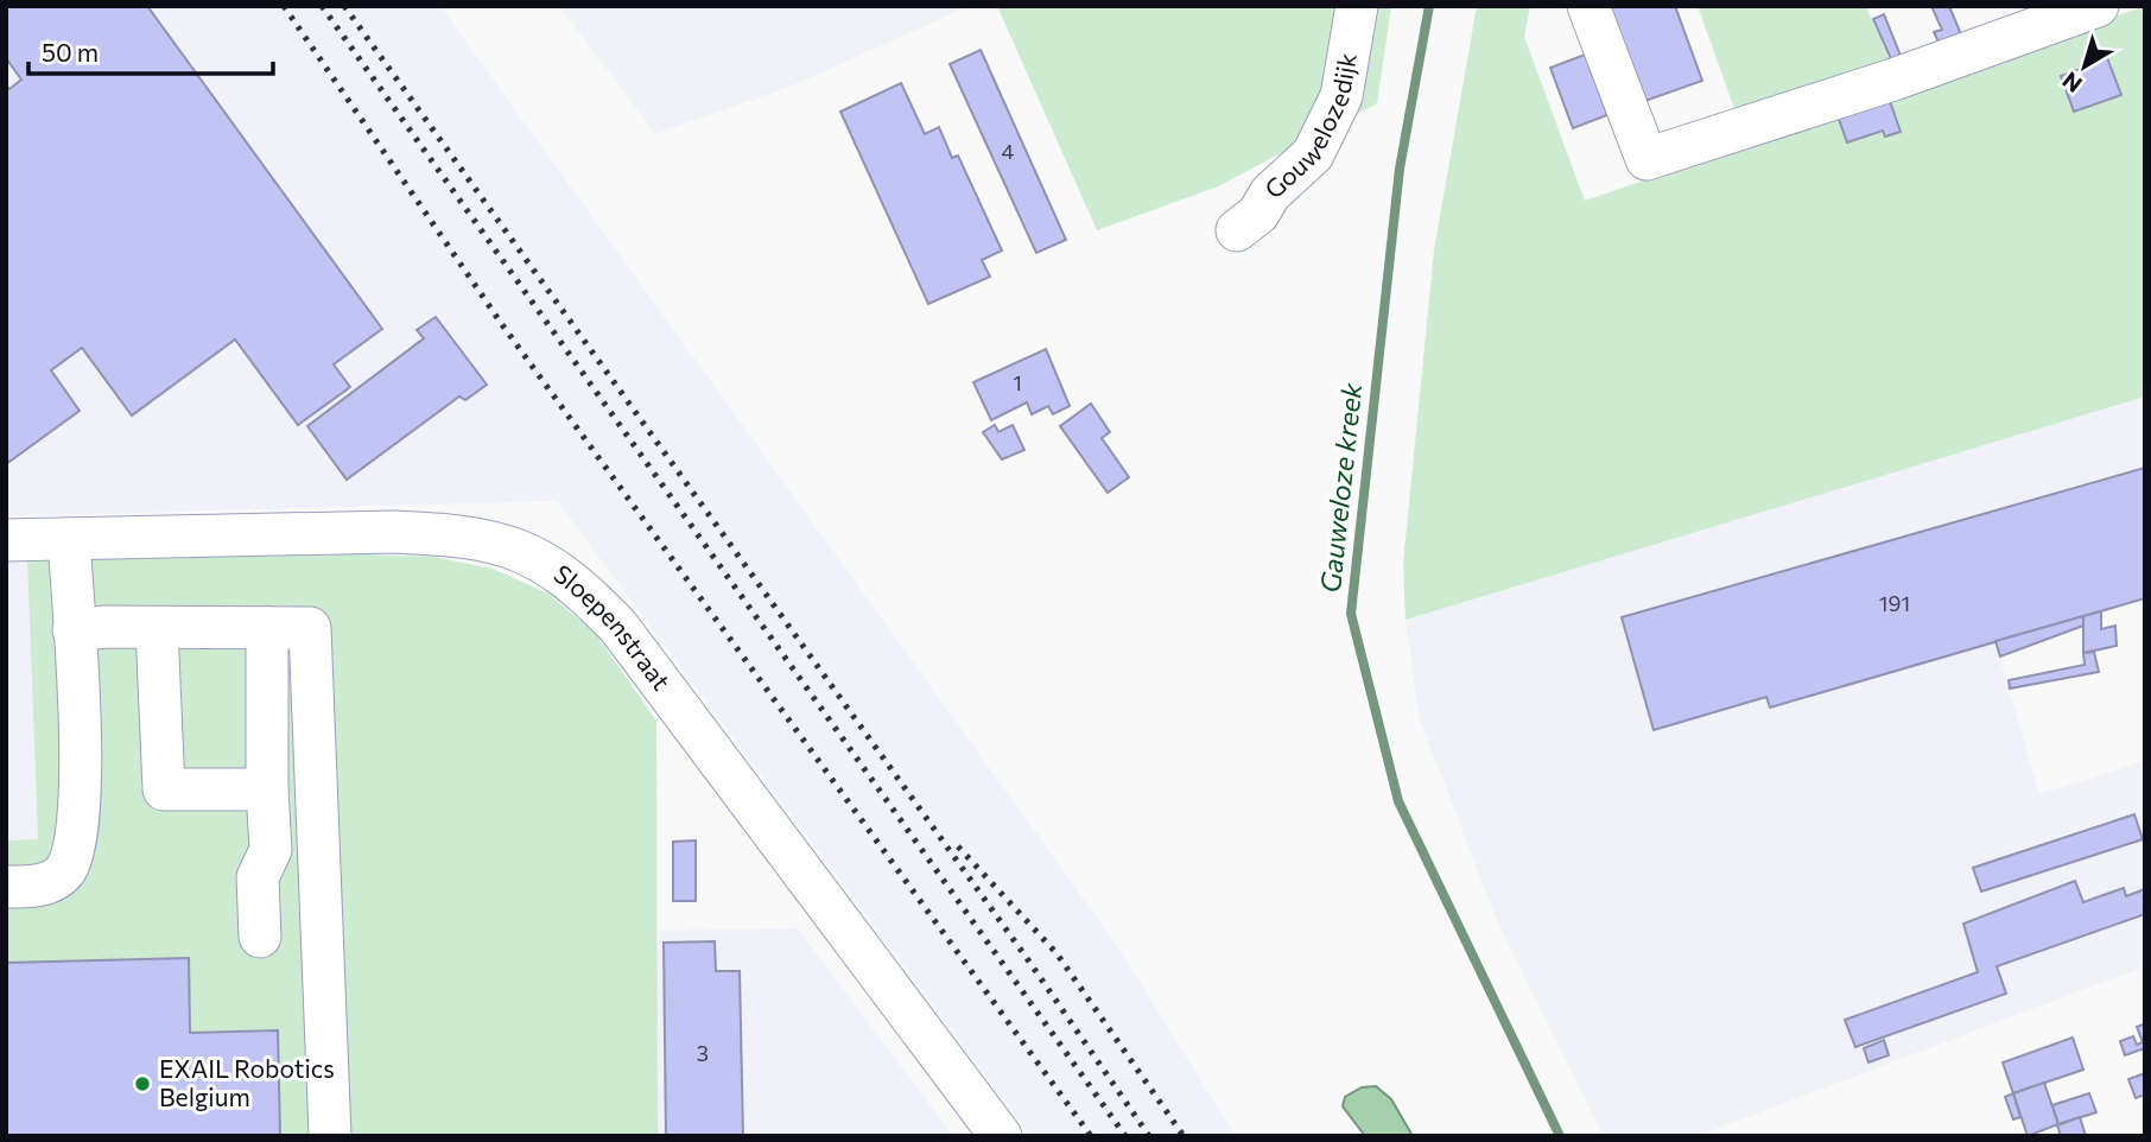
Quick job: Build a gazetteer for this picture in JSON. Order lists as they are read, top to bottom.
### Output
{
  "streets": {
    "street": ["Gouwelozedijk", "Sloepenstraat"]
  },
  "water": ["Gauweloze kreek"],
  "places": ["EXAIL Robotics Belgium"],
  "house_numbers": [
    "4",
    "1",
    "191",
    "3"
  ],
  "scale_bar": "50 m",
  "north": "bottom left"
}
